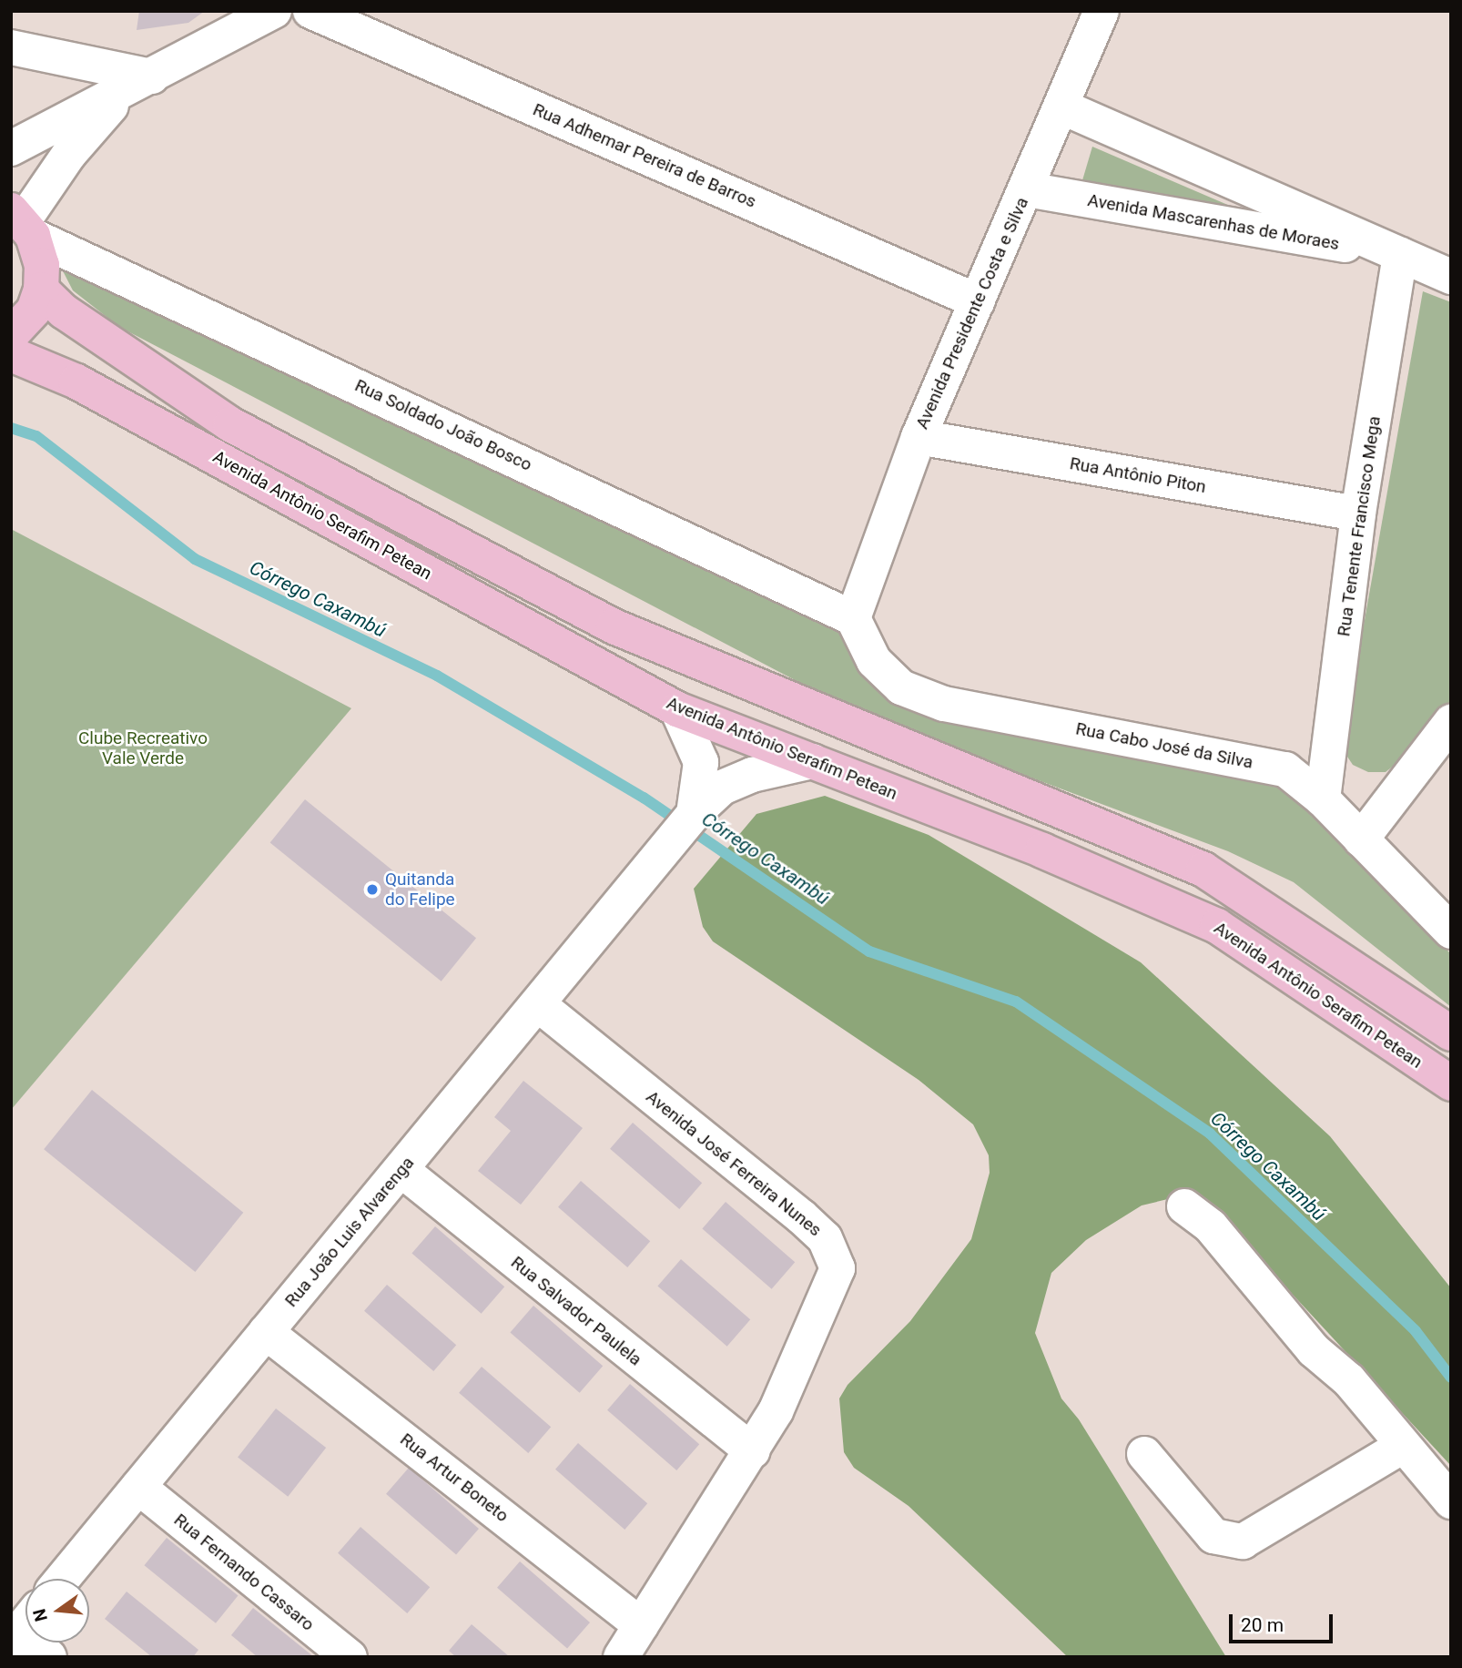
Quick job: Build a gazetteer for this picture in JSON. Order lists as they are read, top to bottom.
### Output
{
  "streets": {
    "main road": ["Avenida Antônio Serafim Petean"],
    "street": [
      "Rua Adhemar Pereira de Barros",
      "Avenida Mascarenhas de Moraes",
      "Avenida Presidente Costa e Silva",
      "Rua Soldado João Bosco",
      "Rua Antônio Piton",
      "Rua Tenente Francisco Mega",
      "Rua Cabo José da Silva",
      "Avenida José Ferreira Nunes",
      "Rua João Luis Alvarenga",
      "Rua Salvador Paulela",
      "Rua Artur Boneto",
      "Rua Fernando Cassaro"
    ]
  },
  "crossings": [
    ["Rua Adhemar Pereira de Barros", "Avenida Presidente Costa e Silva"],
    ["Avenida Mascarenhas de Moraes", "Avenida Presidente Costa e Silva"],
    ["Avenida Mascarenhas de Moraes", "Rua Tenente Francisco Mega"],
    ["Avenida Presidente Costa e Silva", "Rua Soldado João Bosco"],
    ["Avenida Presidente Costa e Silva", "Rua Antônio Piton"],
    ["Avenida Presidente Costa e Silva", "Rua Cabo José da Silva"],
    ["Rua Soldado João Bosco", "Rua Cabo José da Silva"],
    ["Rua Antônio Piton", "Rua Tenente Francisco Mega"],
    ["Avenida Antônio Serafim Petean", "Rua João Luis Alvarenga"],
    ["Rua Tenente Francisco Mega", "Rua Cabo José da Silva"],
    ["Avenida José Ferreira Nunes", "Rua João Luis Alvarenga"],
    ["Avenida José Ferreira Nunes", "Rua Salvador Paulela"],
    ["Avenida José Ferreira Nunes", "Rua Artur Boneto"],
    ["Rua João Luis Alvarenga", "Rua Salvador Paulela"],
    ["Rua João Luis Alvarenga", "Rua Artur Boneto"],
    ["Rua João Luis Alvarenga", "Rua Fernando Cassaro"]
  ],
  "water": ["Córrego Caxambú"],
  "parks": ["Clube Recreativo Vale Verde"],
  "places": ["Quitanda do Felipe"],
  "scale_bar": "20 m",
  "north": "left"
}
